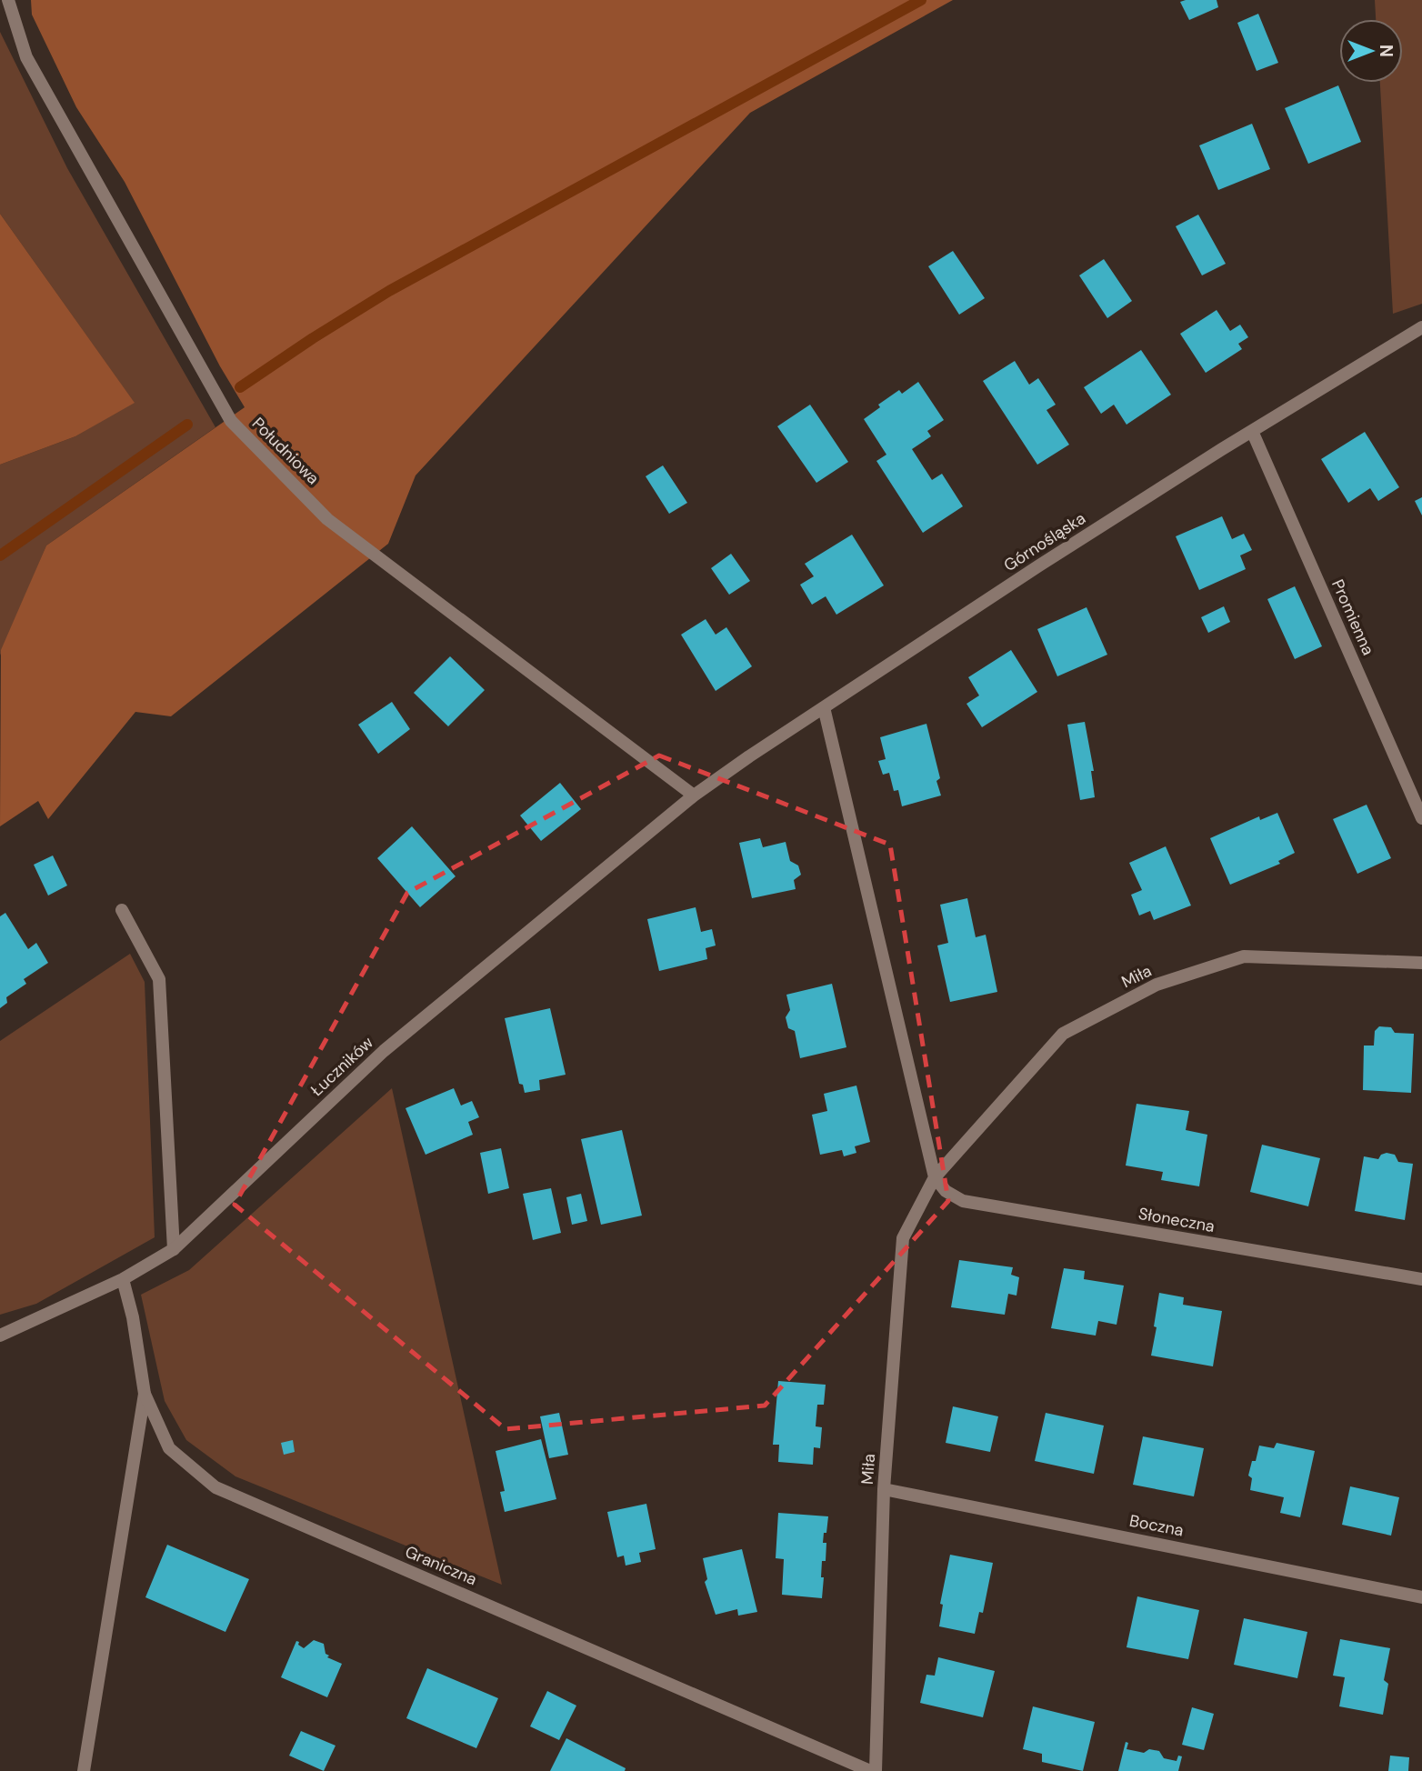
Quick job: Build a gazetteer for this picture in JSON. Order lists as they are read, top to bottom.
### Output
{
  "streets": {
    "street": [
      "Południowa",
      "Górnośląska",
      "Promienna",
      "Miła",
      "Łuczników",
      "Słoneczna",
      "Boczna",
      "Graniczna"
    ]
  },
  "crossings": [
    ["Południowa", "Górnośląska"],
    ["Południowa", "Łuczników"],
    ["Górnośląska", "Promienna"],
    ["Górnośląska", "Łuczników"],
    ["Miła", "Słoneczna"],
    ["Miła", "Boczna"],
    ["Łuczników", "Graniczna"]
  ],
  "north": "right"
}
